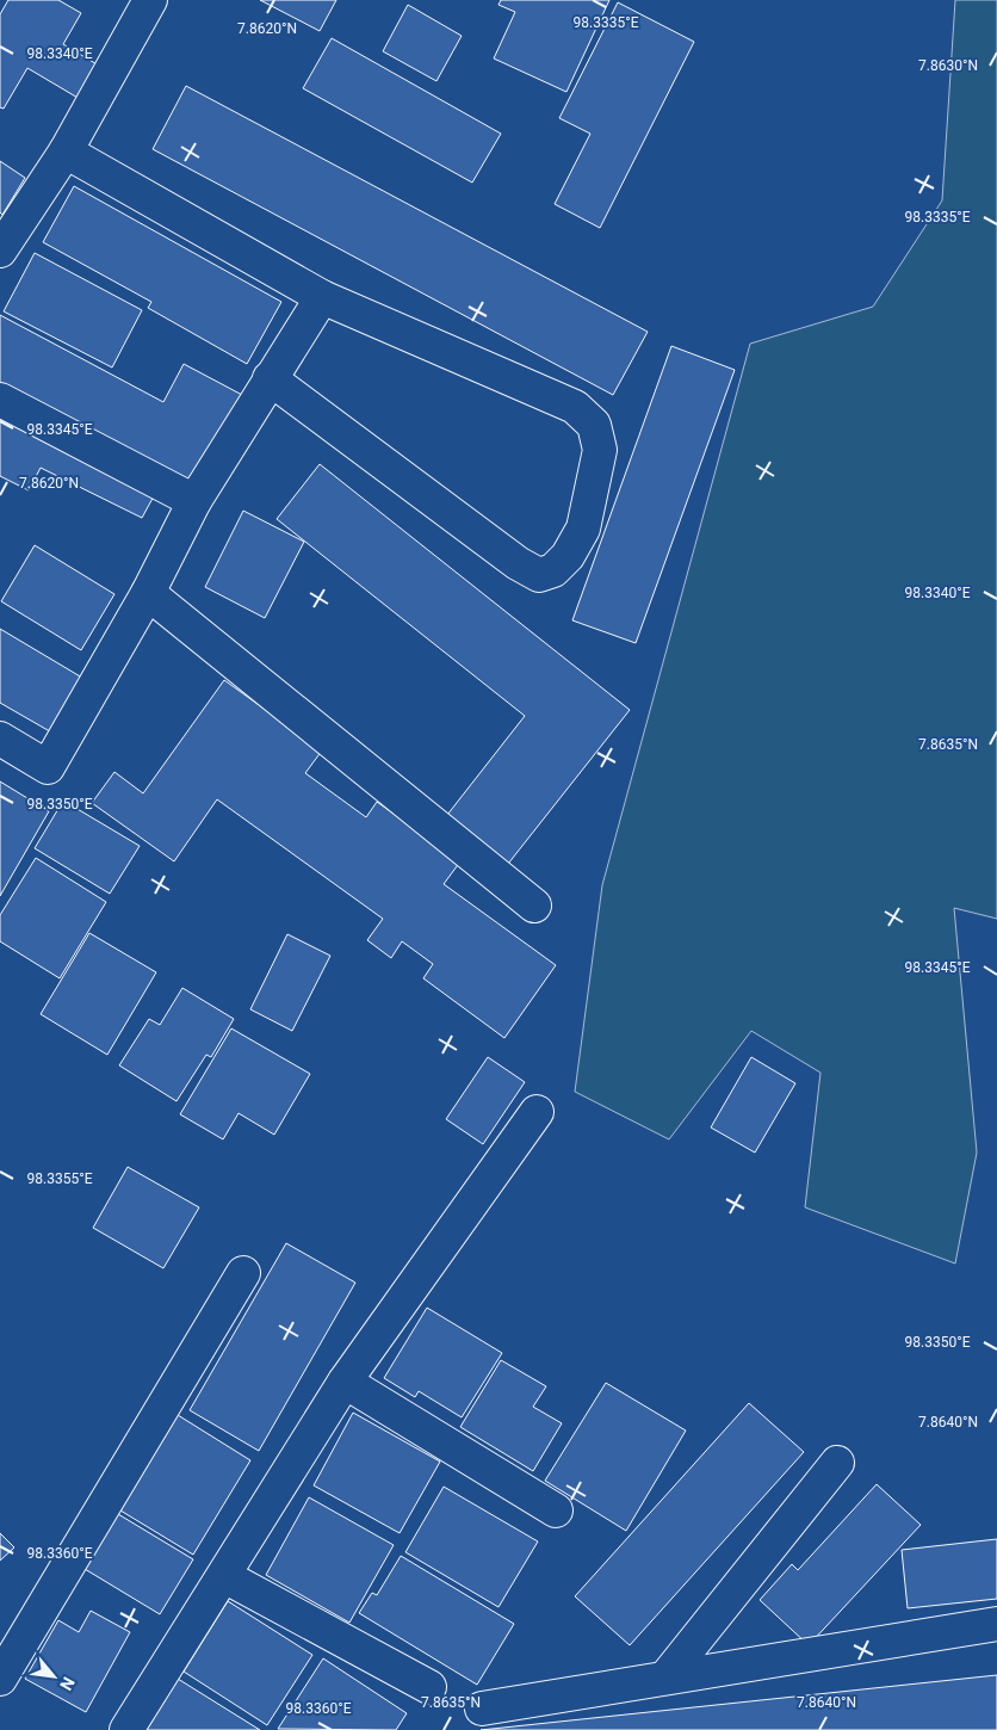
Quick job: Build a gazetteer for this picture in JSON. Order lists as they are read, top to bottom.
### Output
{
  "north": "bottom right",
  "coordinates": [
    "98.3335°E",
    "7.8620°N",
    "98.3340°E",
    "7.8630°N",
    "98.3345°E",
    "7.8635°N",
    "98.3350°E",
    "98.3355°E",
    "7.8640°N",
    "98.3360°E"
  ]
}
